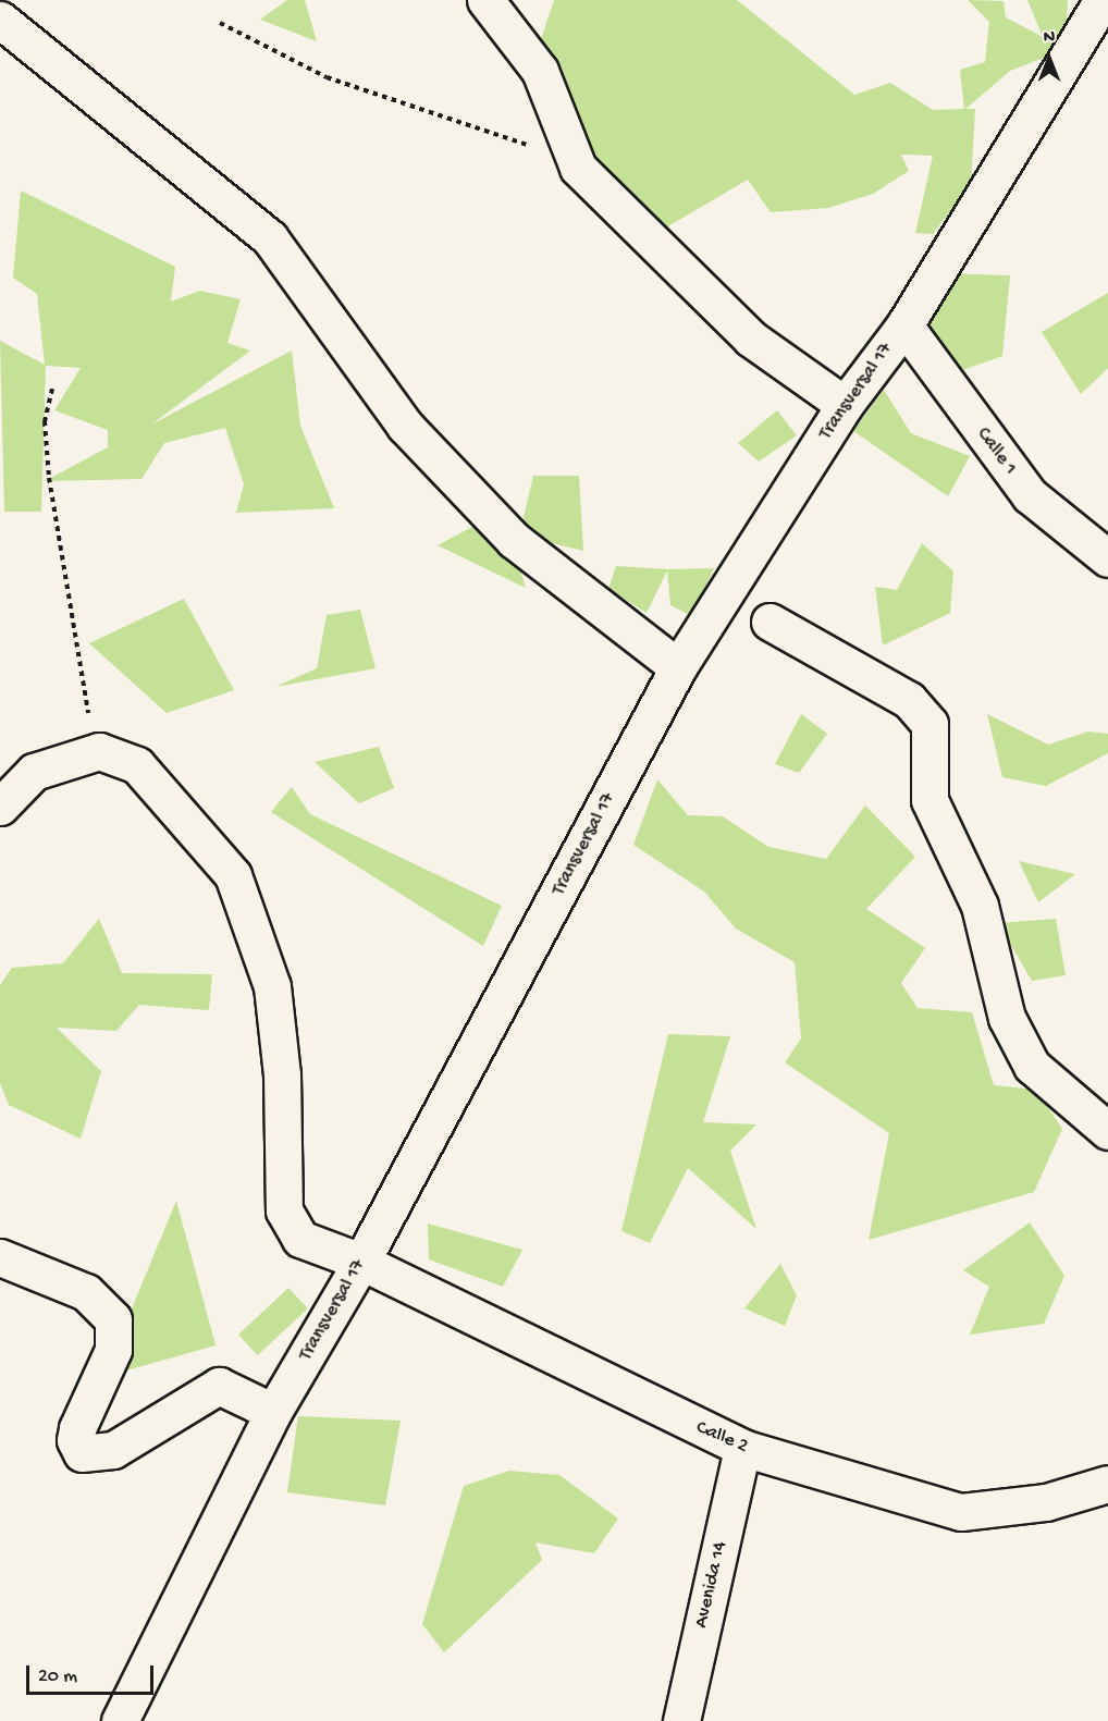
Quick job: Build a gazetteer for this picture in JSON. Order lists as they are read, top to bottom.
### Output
{
  "streets": {
    "street": [
      "Transversal 17",
      "Calle 1",
      "Calle 2",
      "Avenida 14"
    ]
  },
  "crossings": [
    ["Transversal 17", "Calle 1"],
    ["Transversal 17", "Calle 2"],
    ["Calle 2", "Avenida 14"]
  ],
  "scale_bar": "20 m",
  "north": "top"
}
